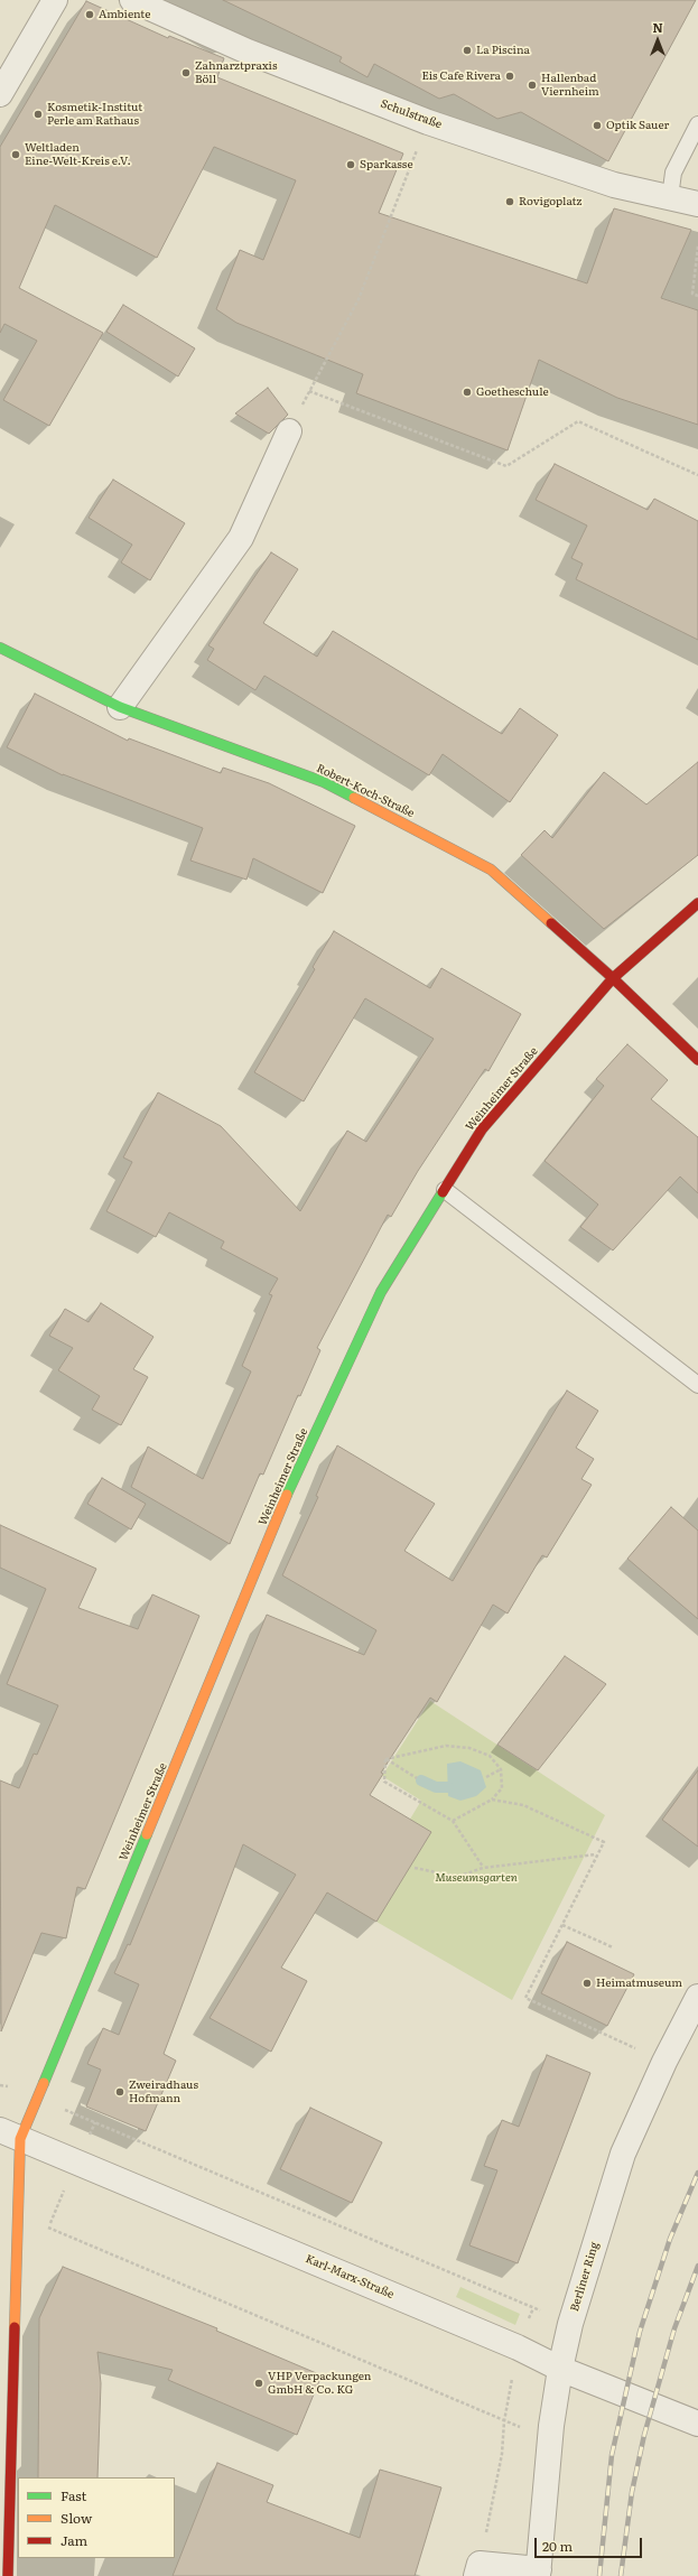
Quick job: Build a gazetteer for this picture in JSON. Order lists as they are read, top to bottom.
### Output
{
  "streets": {
    "street": [
      "Schulstraße",
      "Robert-Koch-Straße",
      "Weinheimer Straße",
      "Karl-Marx-Straße",
      "Berliner Ring"
    ]
  },
  "crossings": [
    ["Robert-Koch-Straße", "Weinheimer Straße"],
    ["Weinheimer Straße", "Karl-Marx-Straße"],
    ["Karl-Marx-Straße", "Berliner Ring"]
  ],
  "parks": ["Museumsgarten"],
  "places": [
    "Ambiente",
    "La Piscina",
    "Zahnarztpraxis Böll",
    "Eis Cafe Rivera",
    "Hallenbad Viernheim",
    "Kosmetik-Institut Perle am Rathaus",
    "Optik Sauer",
    "Weltladen Eine-Welt-Kreis e.V.",
    "Sparkasse",
    "Rovigoplatz",
    "Goetheschule",
    "Heimatmuseum",
    "Zweiradhaus Hofmann",
    "VHP Verpackungen GmbH & Co. KG"
  ],
  "legend": ["Fast", "Slow", "Jam"],
  "scale_bar": "20 m",
  "north": "top"
}
